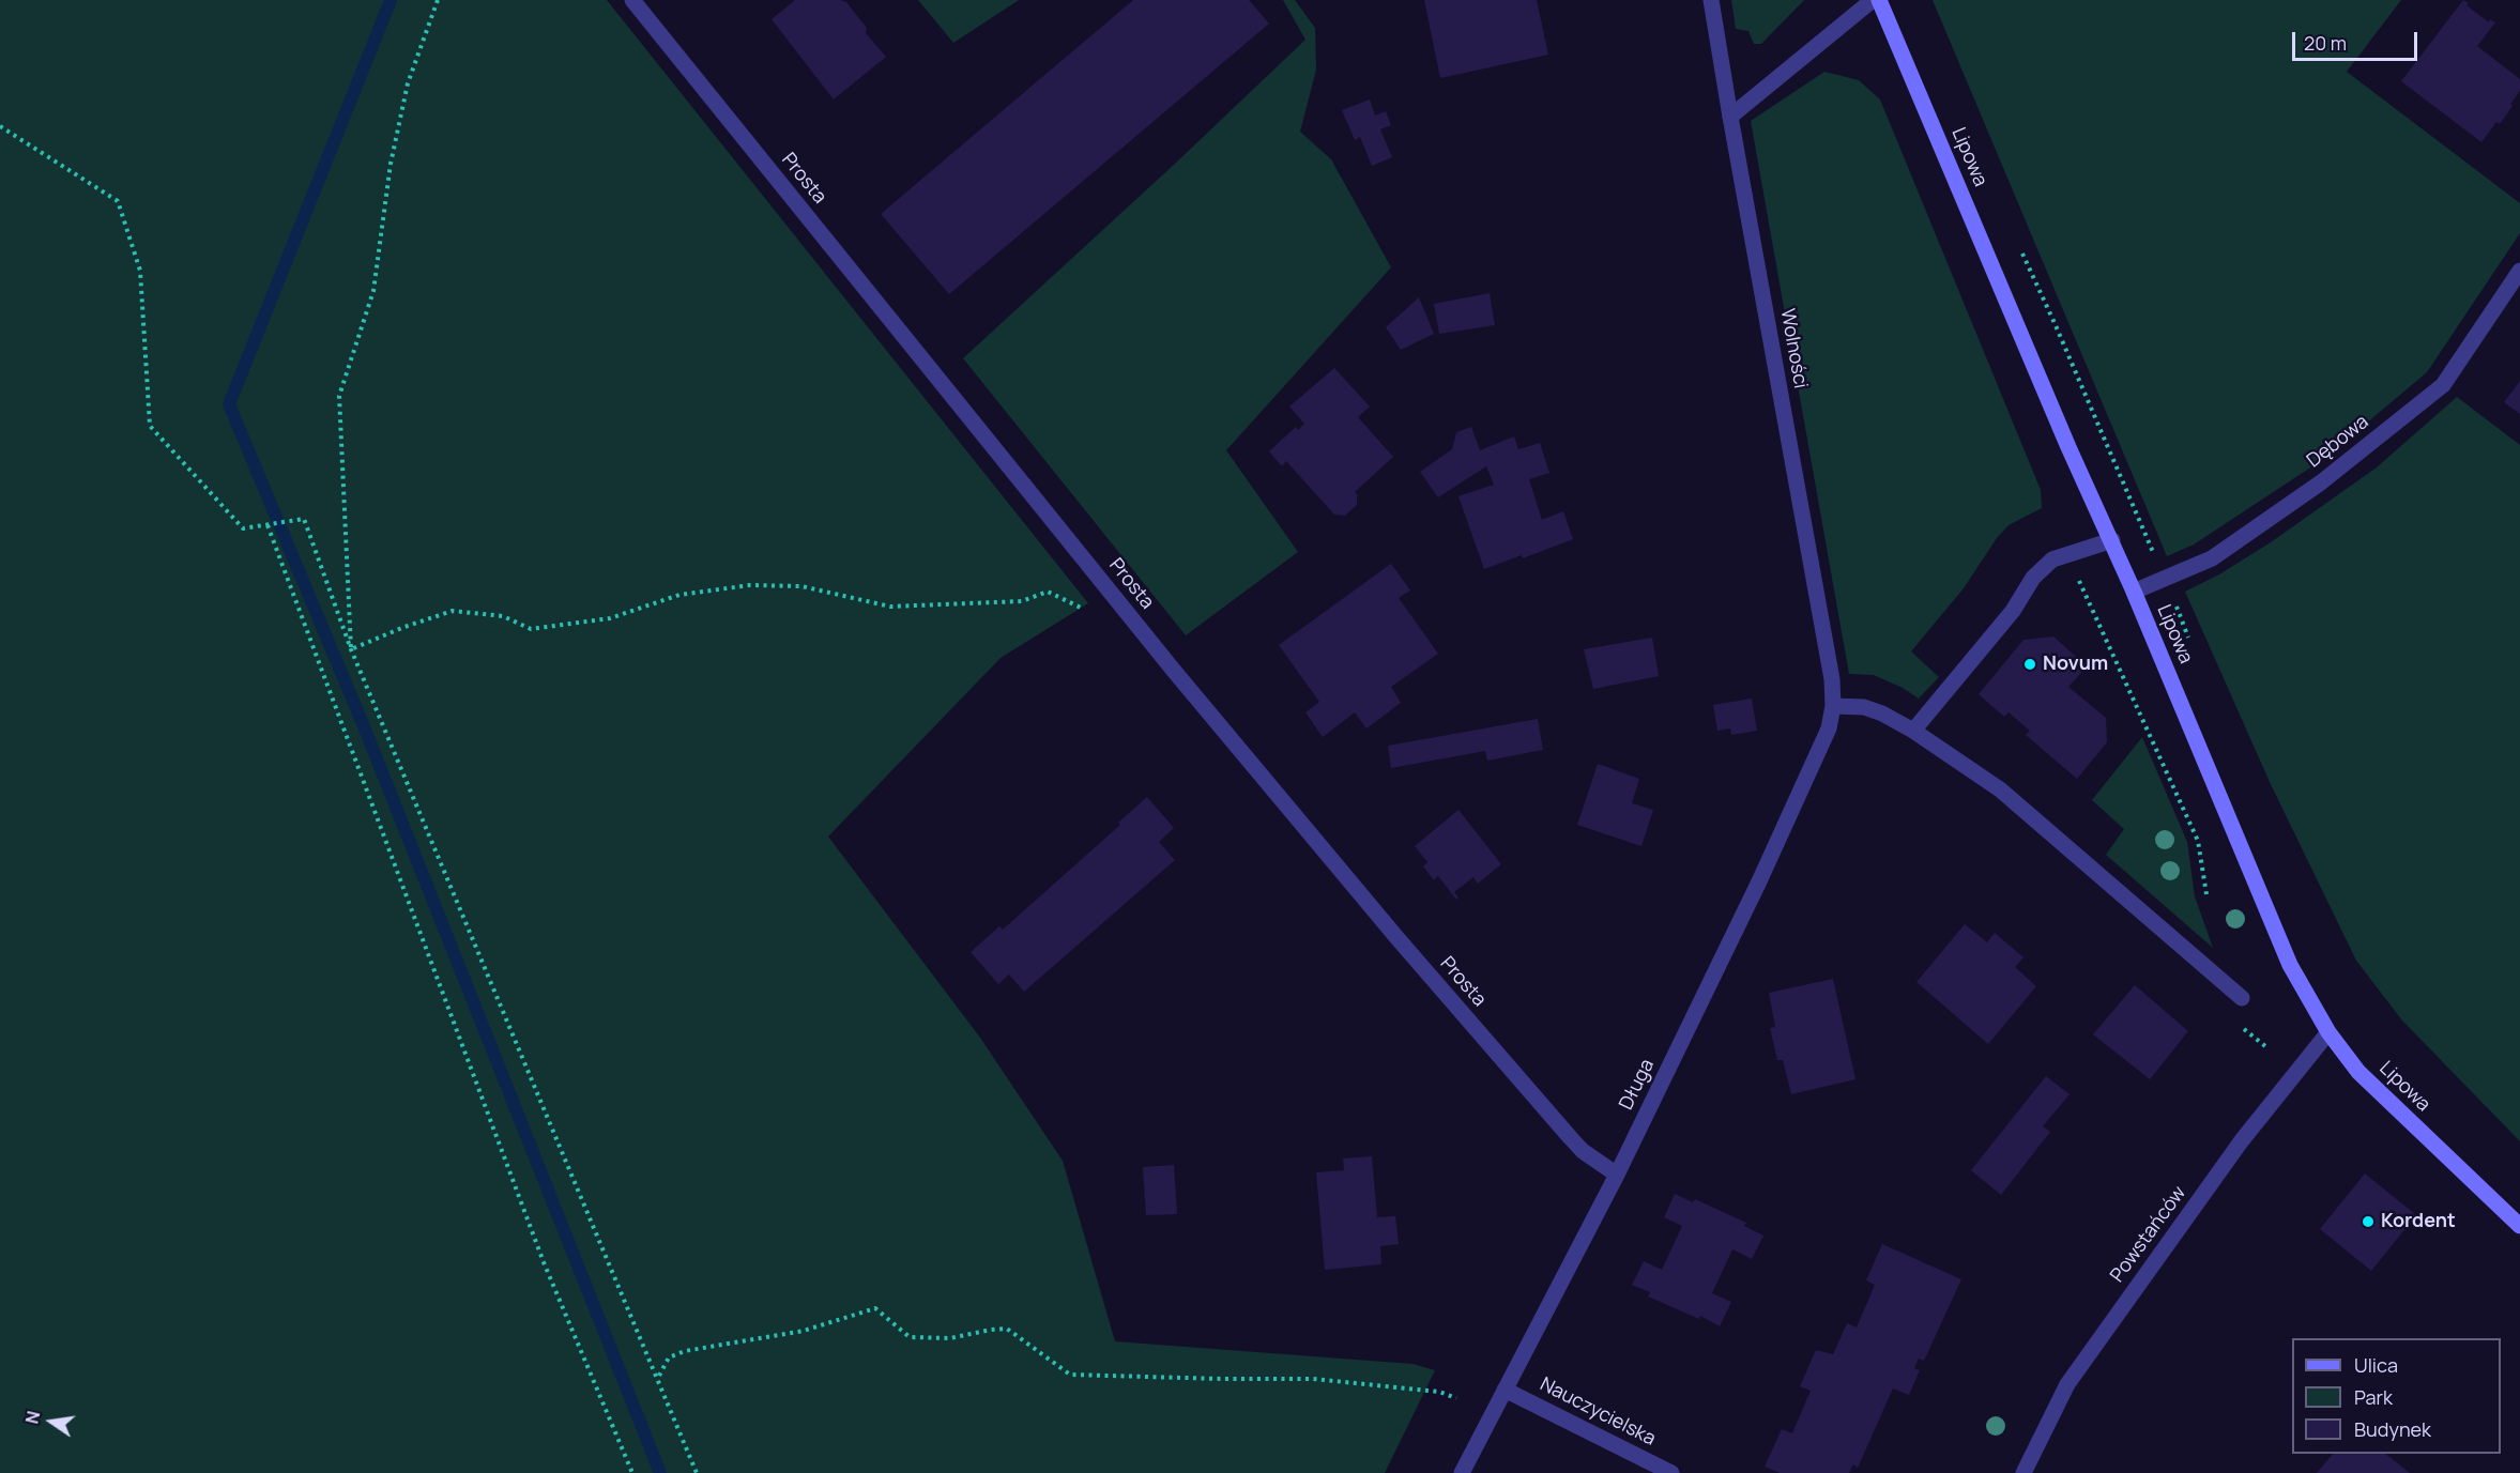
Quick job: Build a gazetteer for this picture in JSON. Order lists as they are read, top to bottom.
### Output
{
  "streets": {
    "street": [
      "Lipowa",
      "Prosta",
      "Wolności",
      "Dębowa",
      "Długa",
      "Powstańców",
      "Nauczycielska"
    ]
  },
  "crossings": [
    ["Lipowa", "Dębowa"],
    ["Lipowa", "Powstańców"],
    ["Prosta", "Długa"],
    ["Wolności", "Długa"],
    ["Długa", "Nauczycielska"]
  ],
  "places": ["Novum", "Kordent"],
  "legend": ["Ulica", "Park", "Budynek"],
  "scale_bar": "20 m",
  "north": "left"
}
